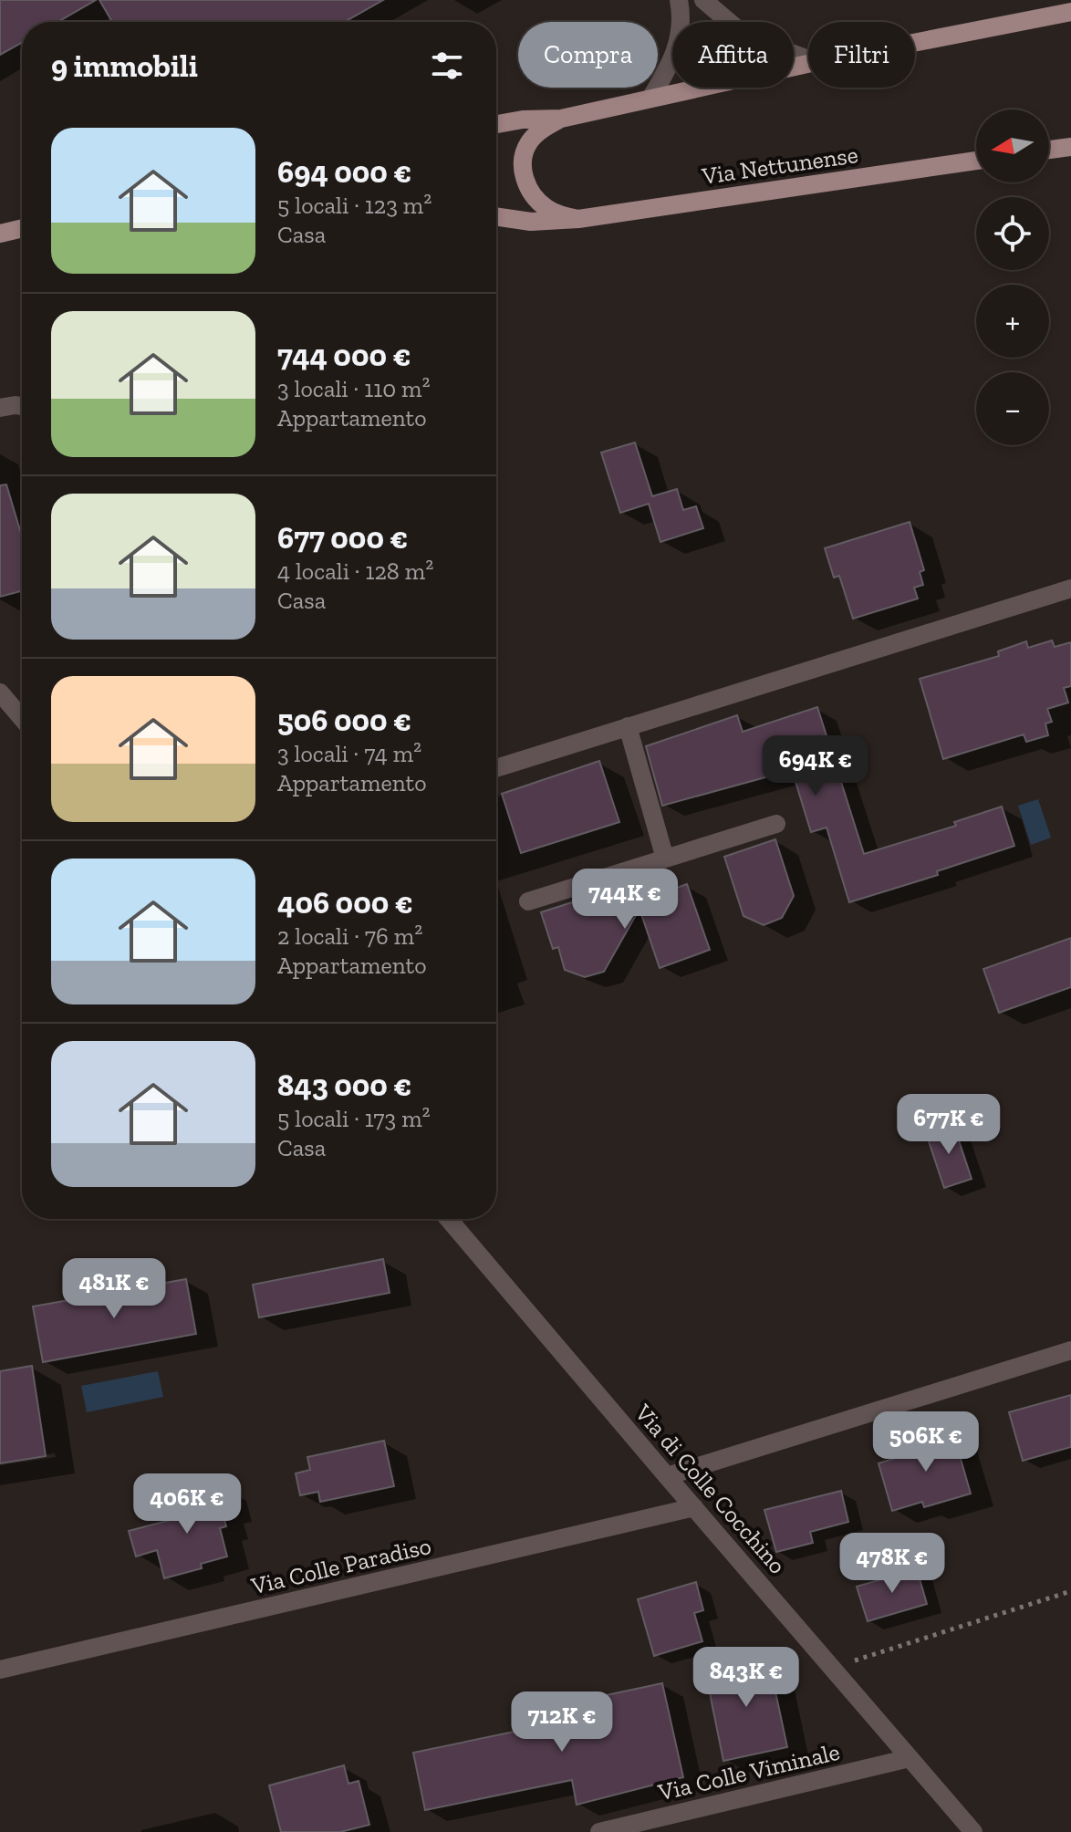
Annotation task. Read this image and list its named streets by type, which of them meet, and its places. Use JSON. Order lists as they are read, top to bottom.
{
  "streets": {
    "main road": ["Via Nettunense"],
    "street": ["Via di Colle Cocchino", "Via Colle Paradiso", "Via Colle Viminale"]
  },
  "crossings": [
    ["Via di Colle Cocchino", "Via Colle Paradiso"],
    ["Via di Colle Cocchino", "Via Colle Viminale"]
  ],
  "north": "left",
  "page": {
    "chip": ["Compra", "Affitta", "Filtri"],
    "heading": "9 immobili",
    "map_buttons": ["+", "−"],
    "list": [
      {
        "name": "694 000 €",
        "note": "5 locali · 123 m² · Casa"
      },
      {
        "name": "744 000 €",
        "note": "3 locali · 110 m² · Appartamento"
      },
      {
        "name": "677 000 €",
        "note": "4 locali · 128 m² · Casa"
      },
      {
        "name": "506 000 €",
        "note": "3 locali · 74 m² · Appartamento"
      },
      {
        "name": "406 000 €",
        "note": "2 locali · 76 m² · Appartamento"
      },
      {
        "name": "843 000 €",
        "note": "5 locali · 173 m² · Casa"
      }
    ],
    "price": [
      "694K €",
      "744K €",
      "677K €",
      "481K €",
      "506K €",
      "406K €",
      "478K €",
      "843K €",
      "712K €"
    ]
  }
}
